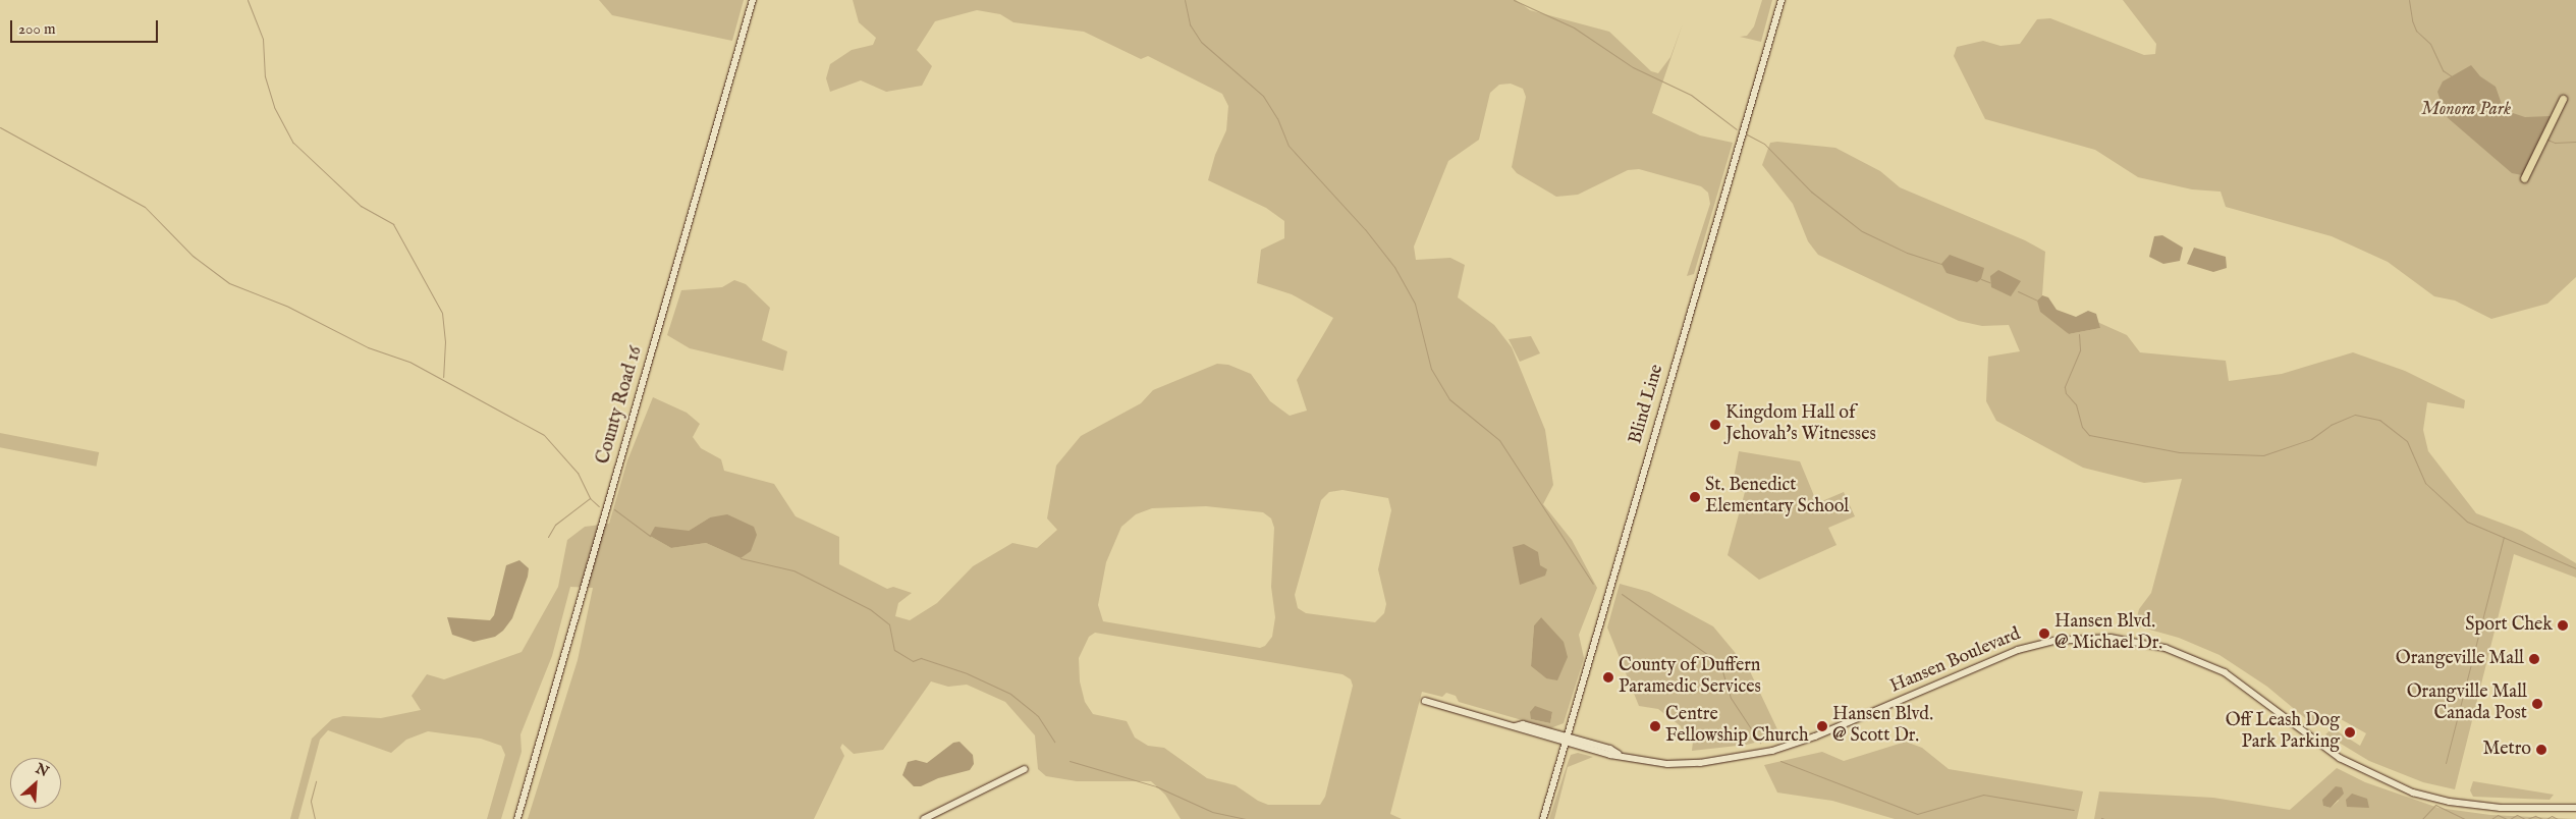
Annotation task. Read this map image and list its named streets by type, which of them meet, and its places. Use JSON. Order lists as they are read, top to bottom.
{
  "streets": {
    "street": ["Blind Line", "County Road 16", "Hansen Boulevard"]
  },
  "crossings": [
    ["Blind Line", "Hansen Boulevard"]
  ],
  "parks": ["Monora Park"],
  "places": [
    "Kingdom Hall of Jehovah's Witnesses",
    "St. Benedict Elementary School",
    "Sport Chek",
    "Hansen Blvd. @ Michael Dr.",
    "Orangeville Mall",
    "County of Duffern Paramedic Services",
    "Orangville Mall Canada Post",
    "Centre Fellowship Church",
    "Hansen Blvd. @ Scott Dr.",
    "Off Leash Dog Park Parking",
    "Metro"
  ],
  "scale_bar": "200 m",
  "north": "top right"
}
